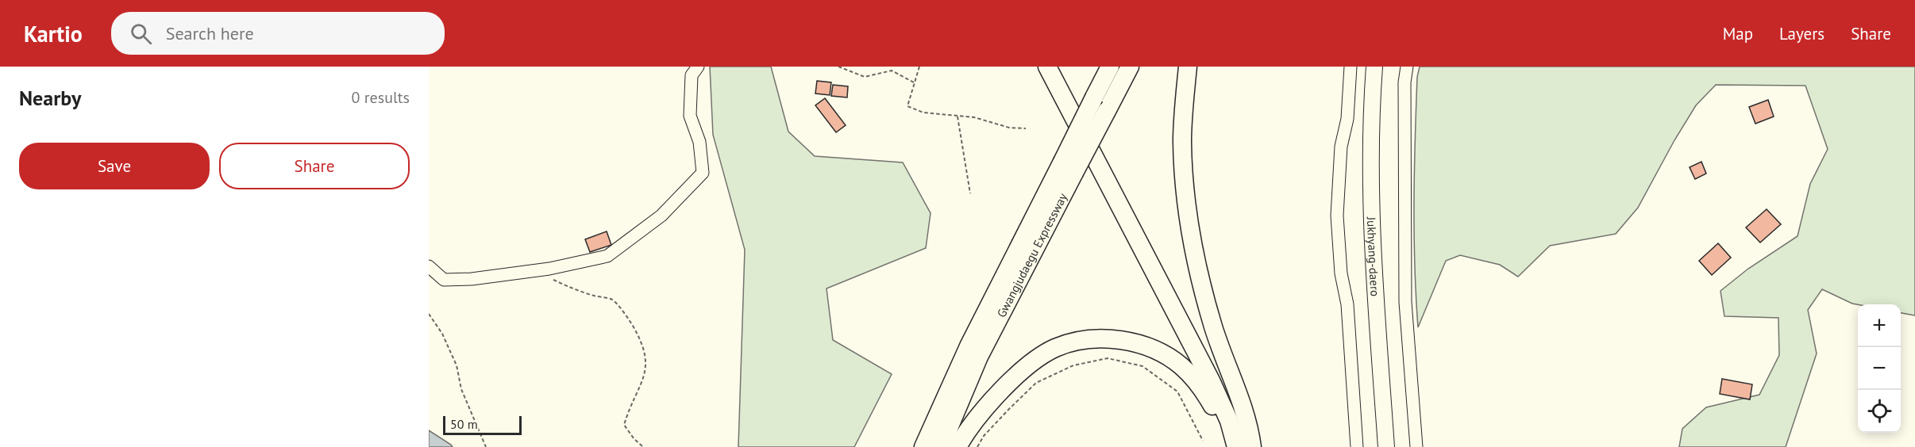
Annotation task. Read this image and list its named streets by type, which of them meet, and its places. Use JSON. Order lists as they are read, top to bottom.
{
  "streets": {
    "highway": ["Gwangjudaegu Expressway"],
    "main road": ["Jukhyang-daero"]
  },
  "scale_bar": "50 m",
  "page": {
    "header": "Kartio",
    "search": "Search here",
    "nav": ["Map", "Layers", "Share"],
    "heading": ["Nearby", "0 results"],
    "buttons": ["Save", "Share"],
    "map_buttons": ["+", "−"],
    "scale": "50 m"
  }
}
